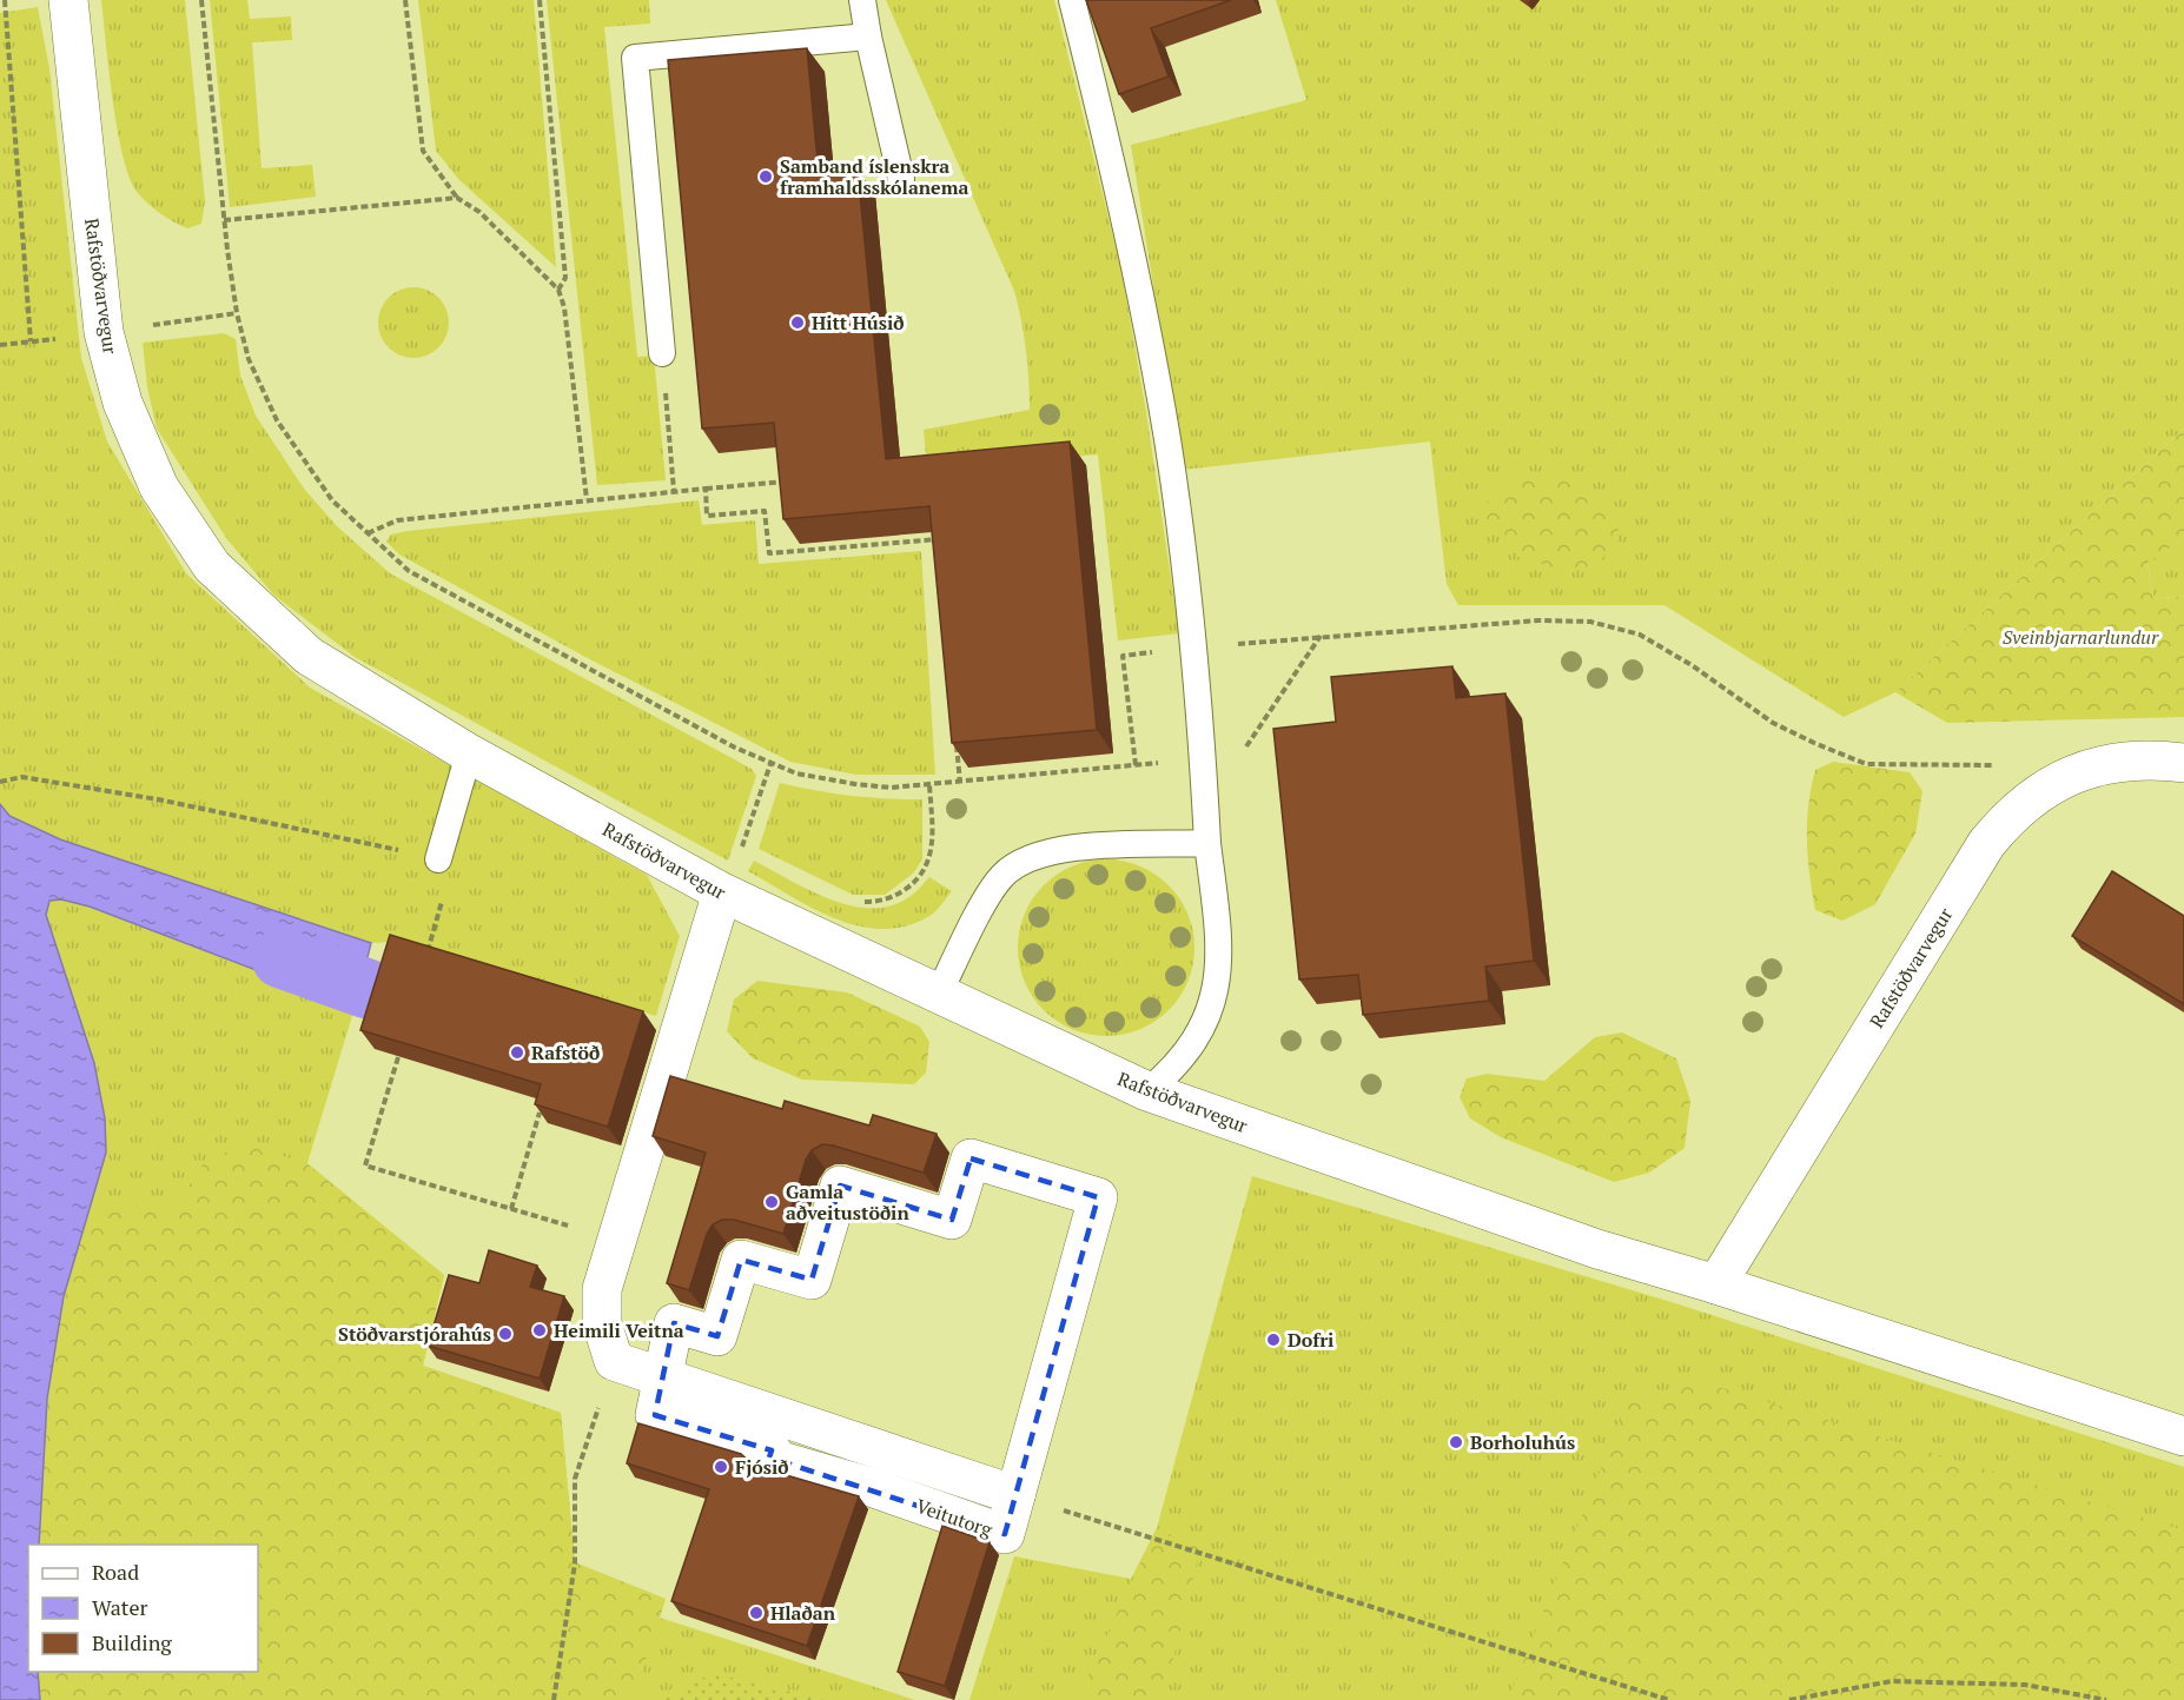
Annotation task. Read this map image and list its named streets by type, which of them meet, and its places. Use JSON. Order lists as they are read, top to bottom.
{
  "streets": {
    "street": ["Rafstöðvarvegur"]
  },
  "parks": ["Sveinbjarnarlundur"],
  "places": [
    "Samband íslenskra framhaldsskólanema",
    "Hitt Húsið",
    "Rafstöð",
    "Gamla aðveitustöðin",
    "Heimili Veitna",
    "Stöðvarstjórahús",
    "Dofri",
    "Borholuhús",
    "Fjósið",
    "Hlaðan"
  ],
  "legend": ["Road", "Water", "Building"]
}
